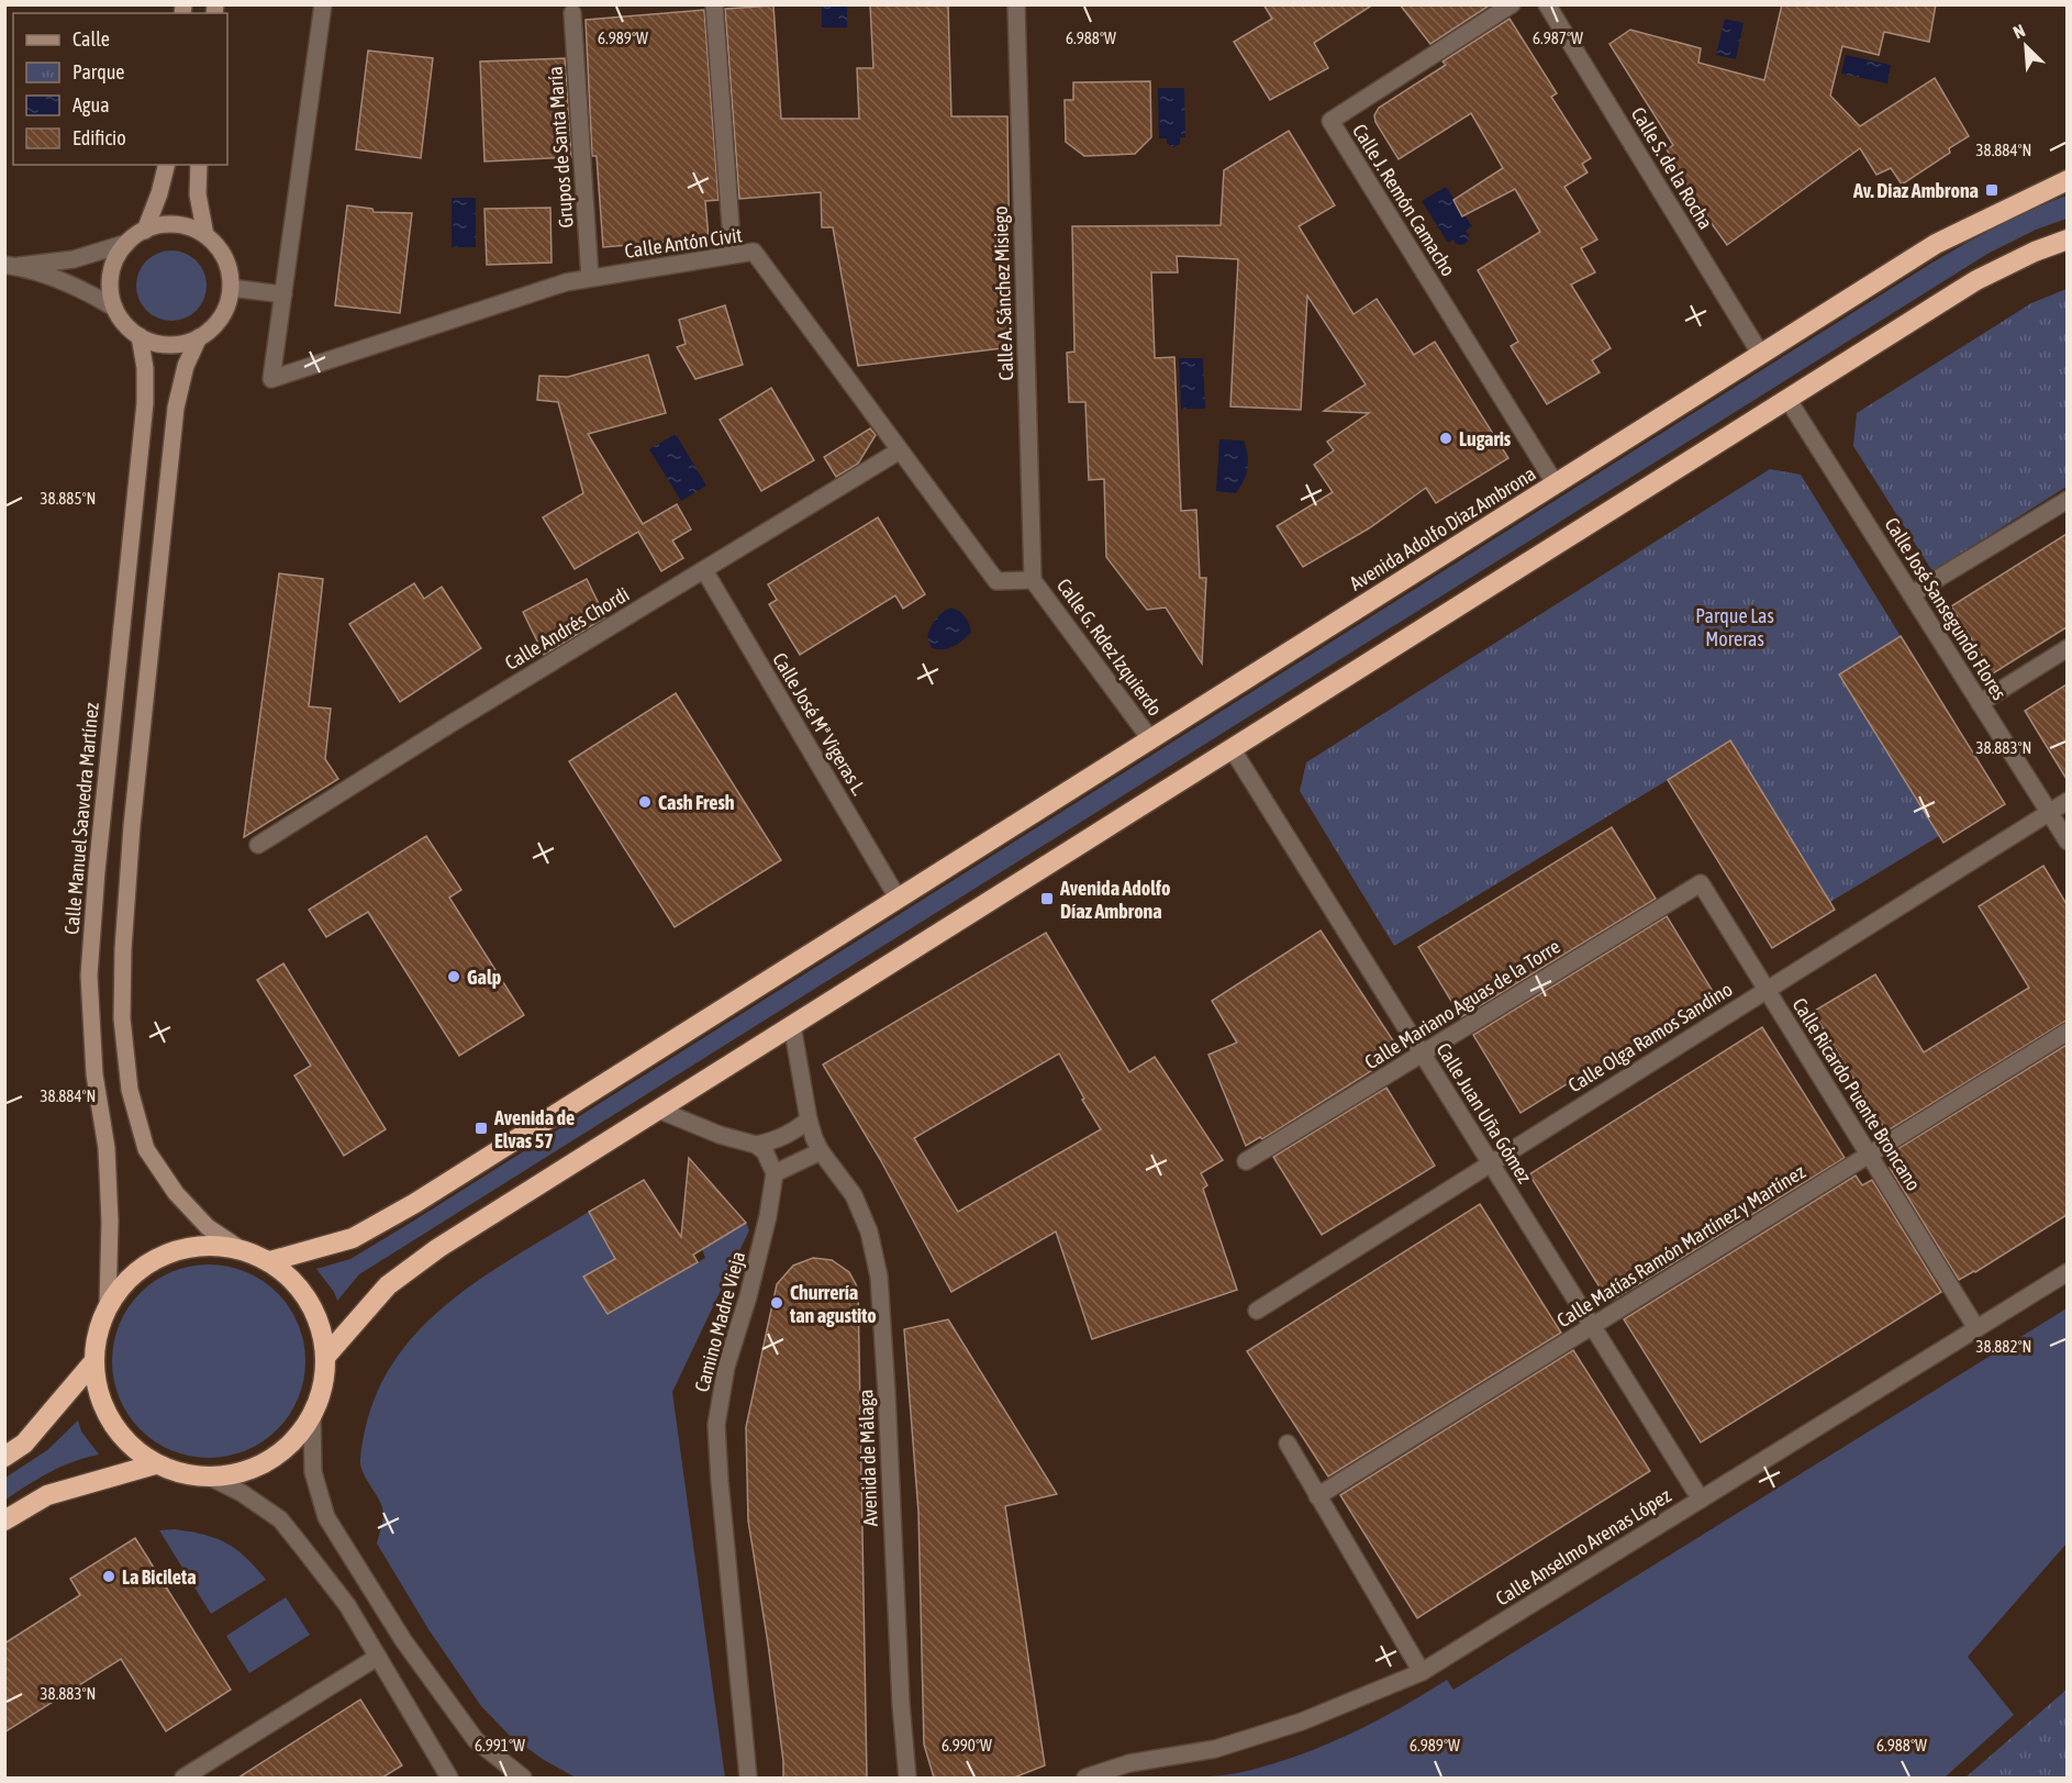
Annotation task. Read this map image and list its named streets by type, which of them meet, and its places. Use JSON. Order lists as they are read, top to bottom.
{
  "streets": {
    "highway": ["Avenida Adolfo Díaz Ambrona"],
    "main road": ["Calle Manuel Saavedra Martínez"],
    "street": [
      "Grupos de Santa María",
      "Calle S. de la Rocha",
      "Calle J. Remón Camacho",
      "Calle Antón Civit",
      "Calle A. Sánchez Misiego",
      "Calle José Sansegundo Flores",
      "Calle Andrés Chordi",
      "Calle G. Rdez Izquierdo",
      "Calle José Mª Vigeras L.",
      "Calle Mariano Aguas de la Torre",
      "Calle Olga Ramos Sandino",
      "Calle Ricardo Puente Broncano",
      "Calle Juan Uña Gómez",
      "Calle Matías Ramón Martínez y Martínez",
      "Camino Madre Vieja",
      "Avenida de Málaga",
      "Calle Anselmo Arenas López"
    ]
  },
  "crossings": [
    ["Grupos de Santa María", "Calle Antón Civit"],
    ["Calle S. de la Rocha", "Avenida Adolfo Díaz Ambrona"],
    ["Calle J. Remón Camacho", "Avenida Adolfo Díaz Ambrona"],
    ["Calle Antón Civit", "Calle A. Sánchez Misiego"],
    ["Calle Antón Civit", "Calle Andrés Chordi"],
    ["Calle Antón Civit", "Calle G. Rdez Izquierdo"],
    ["Calle A. Sánchez Misiego", "Calle G. Rdez Izquierdo"],
    ["Avenida Adolfo Díaz Ambrona", "Calle G. Rdez Izquierdo"],
    ["Avenida Adolfo Díaz Ambrona", "Calle José Mª Vigeras L."],
    ["Avenida Adolfo Díaz Ambrona", "Calle Manuel Saavedra Martínez"],
    ["Calle José Sansegundo Flores", "Calle Olga Ramos Sandino"],
    ["Calle Andrés Chordi", "Calle José Mª Vigeras L."],
    ["Calle Mariano Aguas de la Torre", "Calle Ricardo Puente Broncano"],
    ["Calle Mariano Aguas de la Torre", "Calle Juan Uña Gómez"],
    ["Calle Olga Ramos Sandino", "Calle Ricardo Puente Broncano"],
    ["Calle Olga Ramos Sandino", "Calle Juan Uña Gómez"],
    ["Calle Ricardo Puente Broncano", "Calle Matías Ramón Martínez y Martínez"],
    ["Calle Ricardo Puente Broncano", "Calle Anselmo Arenas López"],
    ["Calle Juan Uña Gómez", "Calle Matías Ramón Martínez y Martínez"],
    ["Calle Juan Uña Gómez", "Calle Anselmo Arenas López"]
  ],
  "parks": ["Parque Las Moreras"],
  "places": {
    "transit": ["Av. Diaz Ambrona", "Avenida Adolfo Díaz Ambrona", "Avenida de Elvas 57"],
    "other": [
      "Lugaris",
      "Cash Fresh",
      "Galp",
      "Churrería tan agustito",
      "La Bicileta"
    ]
  },
  "legend": [
    "Calle",
    "Parque",
    "Agua",
    "Edificio"
  ],
  "north": "top left",
  "coordinates": [
    "6.987°W",
    "6.989°W",
    "6.988°W",
    "38.884°N",
    "38.885°N",
    "38.883°N",
    "38.882°N",
    "6.991°W",
    "6.990°W"
  ]
}
